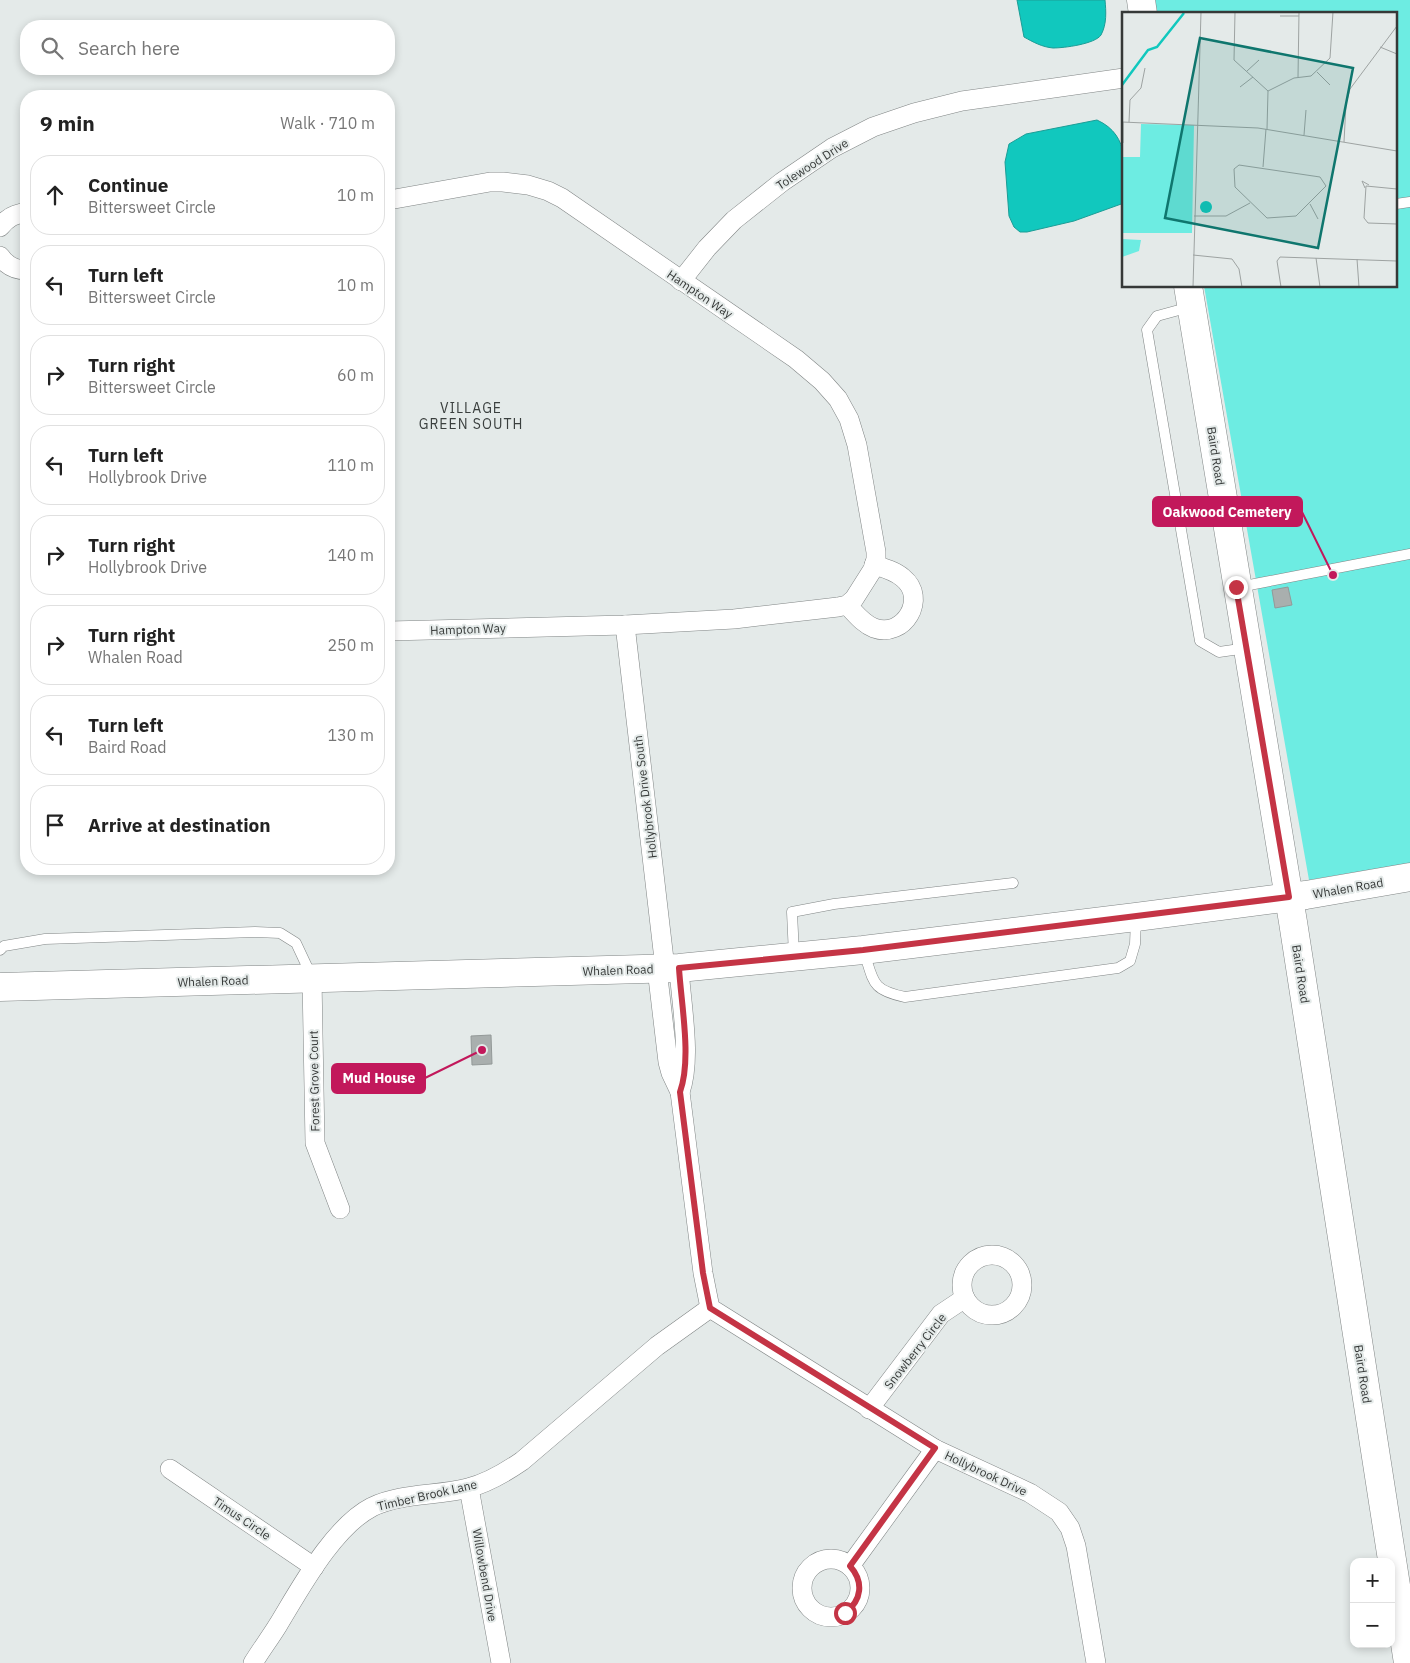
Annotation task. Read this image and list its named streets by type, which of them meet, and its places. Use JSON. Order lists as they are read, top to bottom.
{
  "streets": {
    "street": [
      "Tolewood Drive",
      "Hampton Way",
      "Baird Road",
      "Hollybrook Drive South",
      "Whalen Road",
      "Forest Grove Court",
      "Snowberry Circle",
      "Hollybrook Drive",
      "Timber Brook Lane",
      "Timus Circle",
      "Willowbend Drive"
    ]
  },
  "crossings": [
    ["Tolewood Drive", "Hampton Way"],
    ["Hampton Way", "Hollybrook Drive South"],
    ["Baird Road", "Whalen Road"],
    ["Hollybrook Drive South", "Whalen Road"],
    ["Whalen Road", "Forest Grove Court"],
    ["Snowberry Circle", "Hollybrook Drive"],
    ["Hollybrook Drive", "Timber Brook Lane"],
    ["Timber Brook Lane", "Timus Circle"],
    ["Timber Brook Lane", "Willowbend Drive"]
  ],
  "districts": ["VILLAGE GREEN SOUTH"],
  "places": ["Oakwood Cemetery", "Mud House"],
  "page": {
    "search": "Search here",
    "heading": ["9 min", "Walk · 710 m"],
    "list": [
      ["Continue", "Bittersweet Circle", "10 m"],
      ["Turn left", "Bittersweet Circle", "10 m"],
      ["Turn right", "Bittersweet Circle", "60 m"],
      ["Turn left", "Hollybrook Drive", "110 m"],
      ["Turn right", "Hollybrook Drive", "140 m"],
      ["Turn right", "Whalen Road", "250 m"],
      ["Turn left", "Baird Road", "130 m"],
      "Arrive at destination"
    ],
    "map_buttons": ["+", "−"]
  }
}
